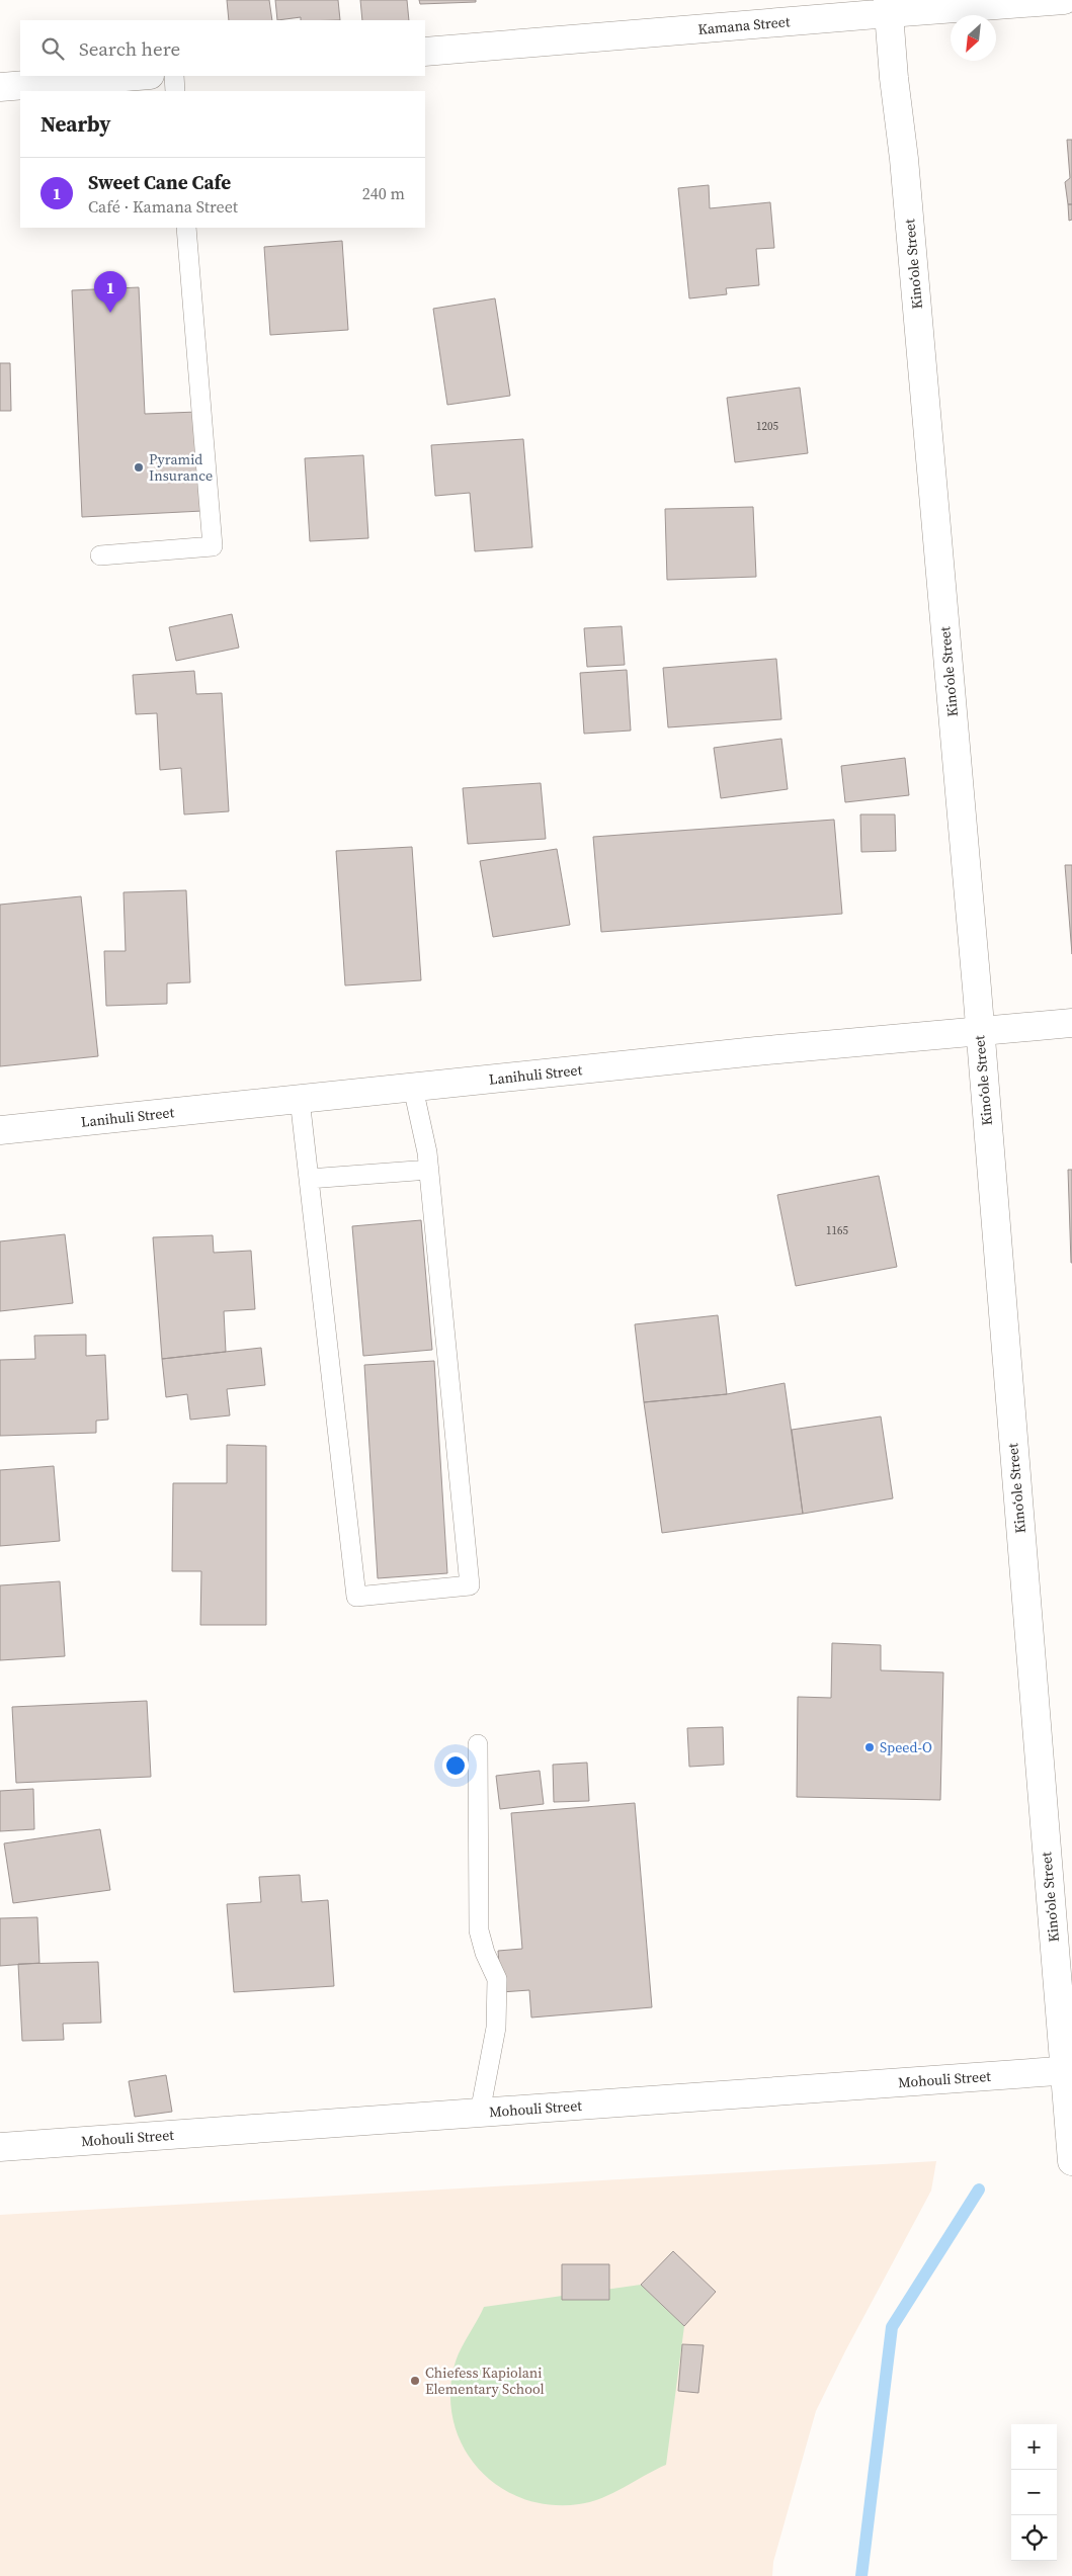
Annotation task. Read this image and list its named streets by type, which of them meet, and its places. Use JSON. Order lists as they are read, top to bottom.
{
  "streets": {
    "street": [
      "Kamana Street",
      "Kinoʻole Street",
      "Lanihuli Street",
      "Mohouli Street"
    ]
  },
  "crossings": [
    ["Kamana Street", "Kinoʻole Street"],
    ["Kinoʻole Street", "Lanihuli Street"],
    ["Kinoʻole Street", "Mohouli Street"]
  ],
  "places": ["Pyramid Insurance", "Speed-O", "Chiefess Kapiolani Elementary School"],
  "house_numbers": ["1205", "1165"],
  "north": "bottom left",
  "page": {
    "search": "Search here",
    "heading": "Nearby",
    "list": [
      {
        "mark": "1",
        "name": "Sweet Cane Cafe",
        "note": "Café · Kamana Street",
        "value": "240 m"
      }
    ],
    "pins": "1",
    "map_buttons": ["+", "−"]
  }
}
